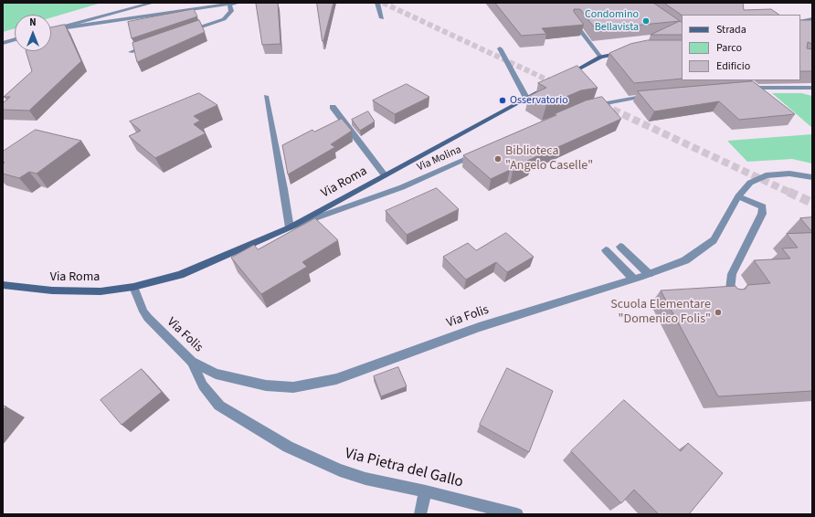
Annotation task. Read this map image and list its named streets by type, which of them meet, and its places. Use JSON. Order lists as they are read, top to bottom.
{
  "streets": {
    "main road": ["Via Roma"],
    "street": ["Via Molina", "Via Folis", "Via Pietra del Gallo"]
  },
  "crossings": [
    ["Via Molina", "Via Roma"],
    ["Via Roma", "Via Folis"],
    ["Via Folis", "Via Pietra del Gallo"]
  ],
  "places": [
    "Condomino Bellavista",
    "Osservatorio",
    "Biblioteca \"Angelo Caselle\"",
    "Scuola Elementare \"Domenico Folis\""
  ],
  "legend": ["Strada", "Parco", "Edificio"],
  "north": "top"
}
